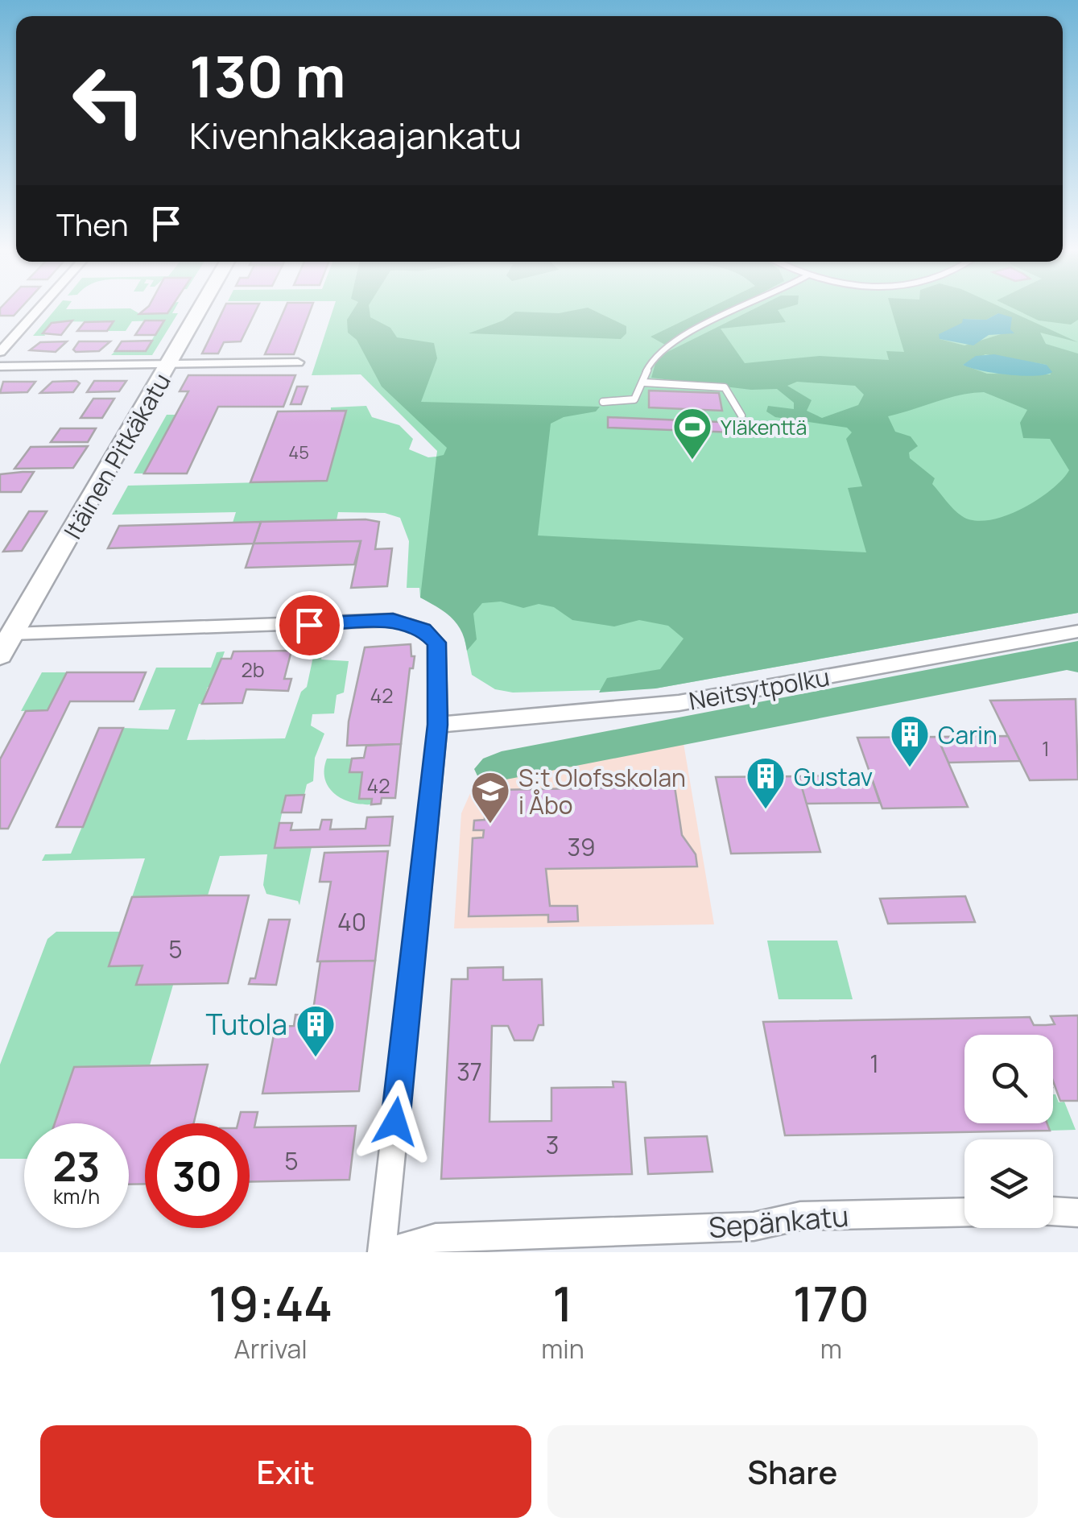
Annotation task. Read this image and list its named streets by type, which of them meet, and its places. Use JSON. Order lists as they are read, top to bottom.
{
  "streets": {
    "main road": ["Itäinen Pitkäkatu"],
    "street": ["Neitsytpolku", "Sepänkatu"]
  },
  "places": {
    "sports": ["Yläkenttä"],
    "building": ["Carin", "Gustav", "Tutola"],
    "school or university": ["S:t Olofsskolan i Åbo"]
  },
  "house_numbers": [
    "45",
    "2b",
    "42",
    "1",
    "42",
    "39",
    "40",
    "5",
    "1",
    "37",
    "3",
    "5"
  ],
  "page": {
    "turn": ["130 m", "Kivenhakkaajankatu"],
    "then": "Then",
    "speed": "23 km/h",
    "limit": "30",
    "eta": [
      "19:44",
      "Arrival",
      "1",
      "min",
      "170",
      "m"
    ],
    "buttons": ["Exit", "Share"]
  }
}
